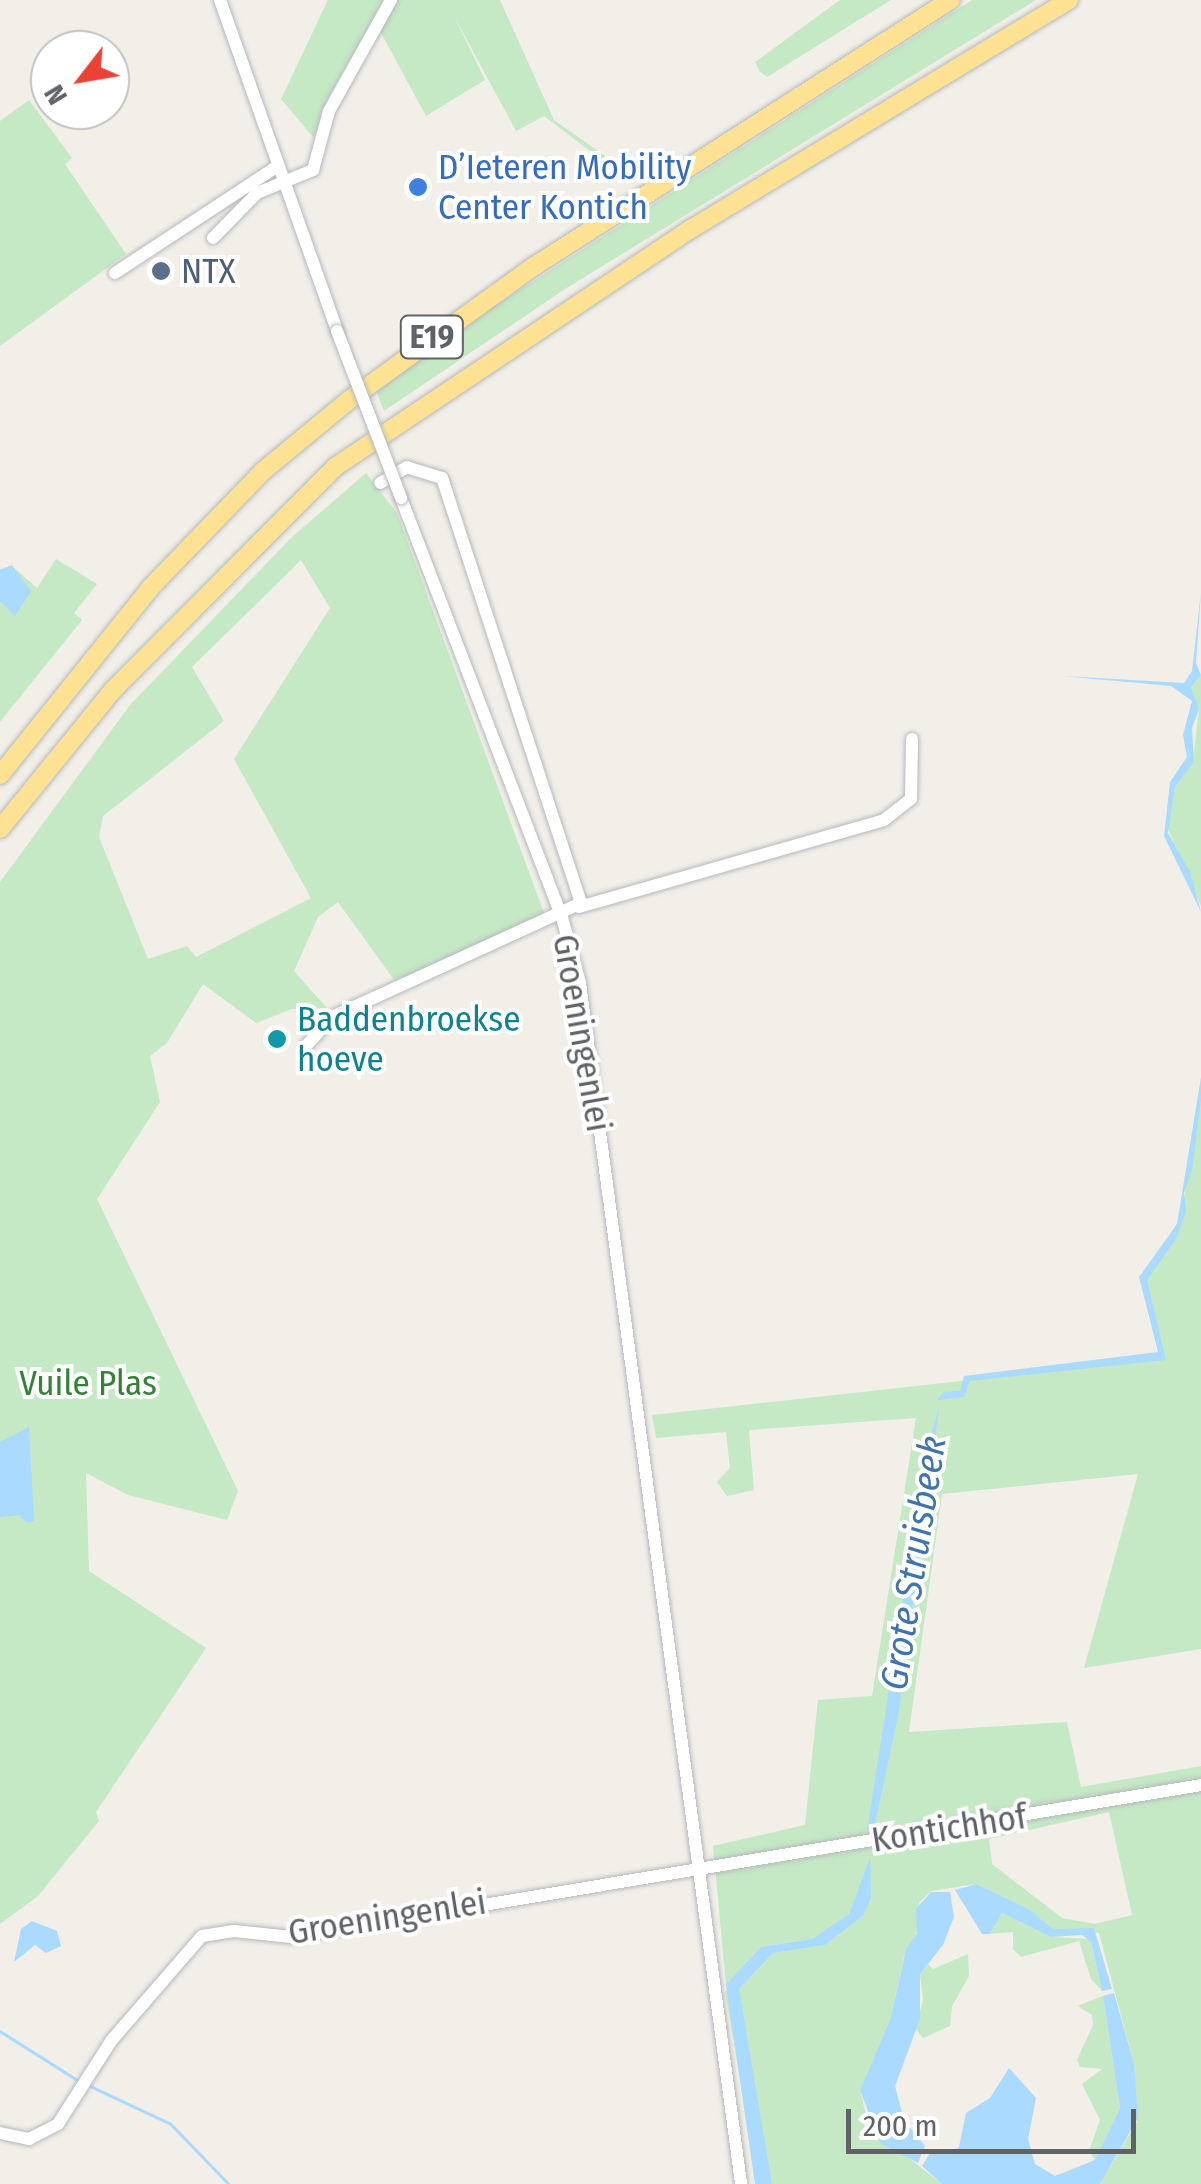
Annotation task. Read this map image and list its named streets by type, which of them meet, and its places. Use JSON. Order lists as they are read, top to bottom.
{
  "streets": {
    "highway": ["E19"],
    "street": ["Groeningenlei", "Kontichhof"]
  },
  "crossings": [
    ["Groeningenlei", "Kontichhof"]
  ],
  "water": ["Grote Struisbeek"],
  "parks": ["Vuile Plas"],
  "places": ["D’Ieteren Mobility Center Kontich", "NTX", "Baddenbroekse hoeve"],
  "scale_bar": "200 m",
  "north": "bottom left"
}
